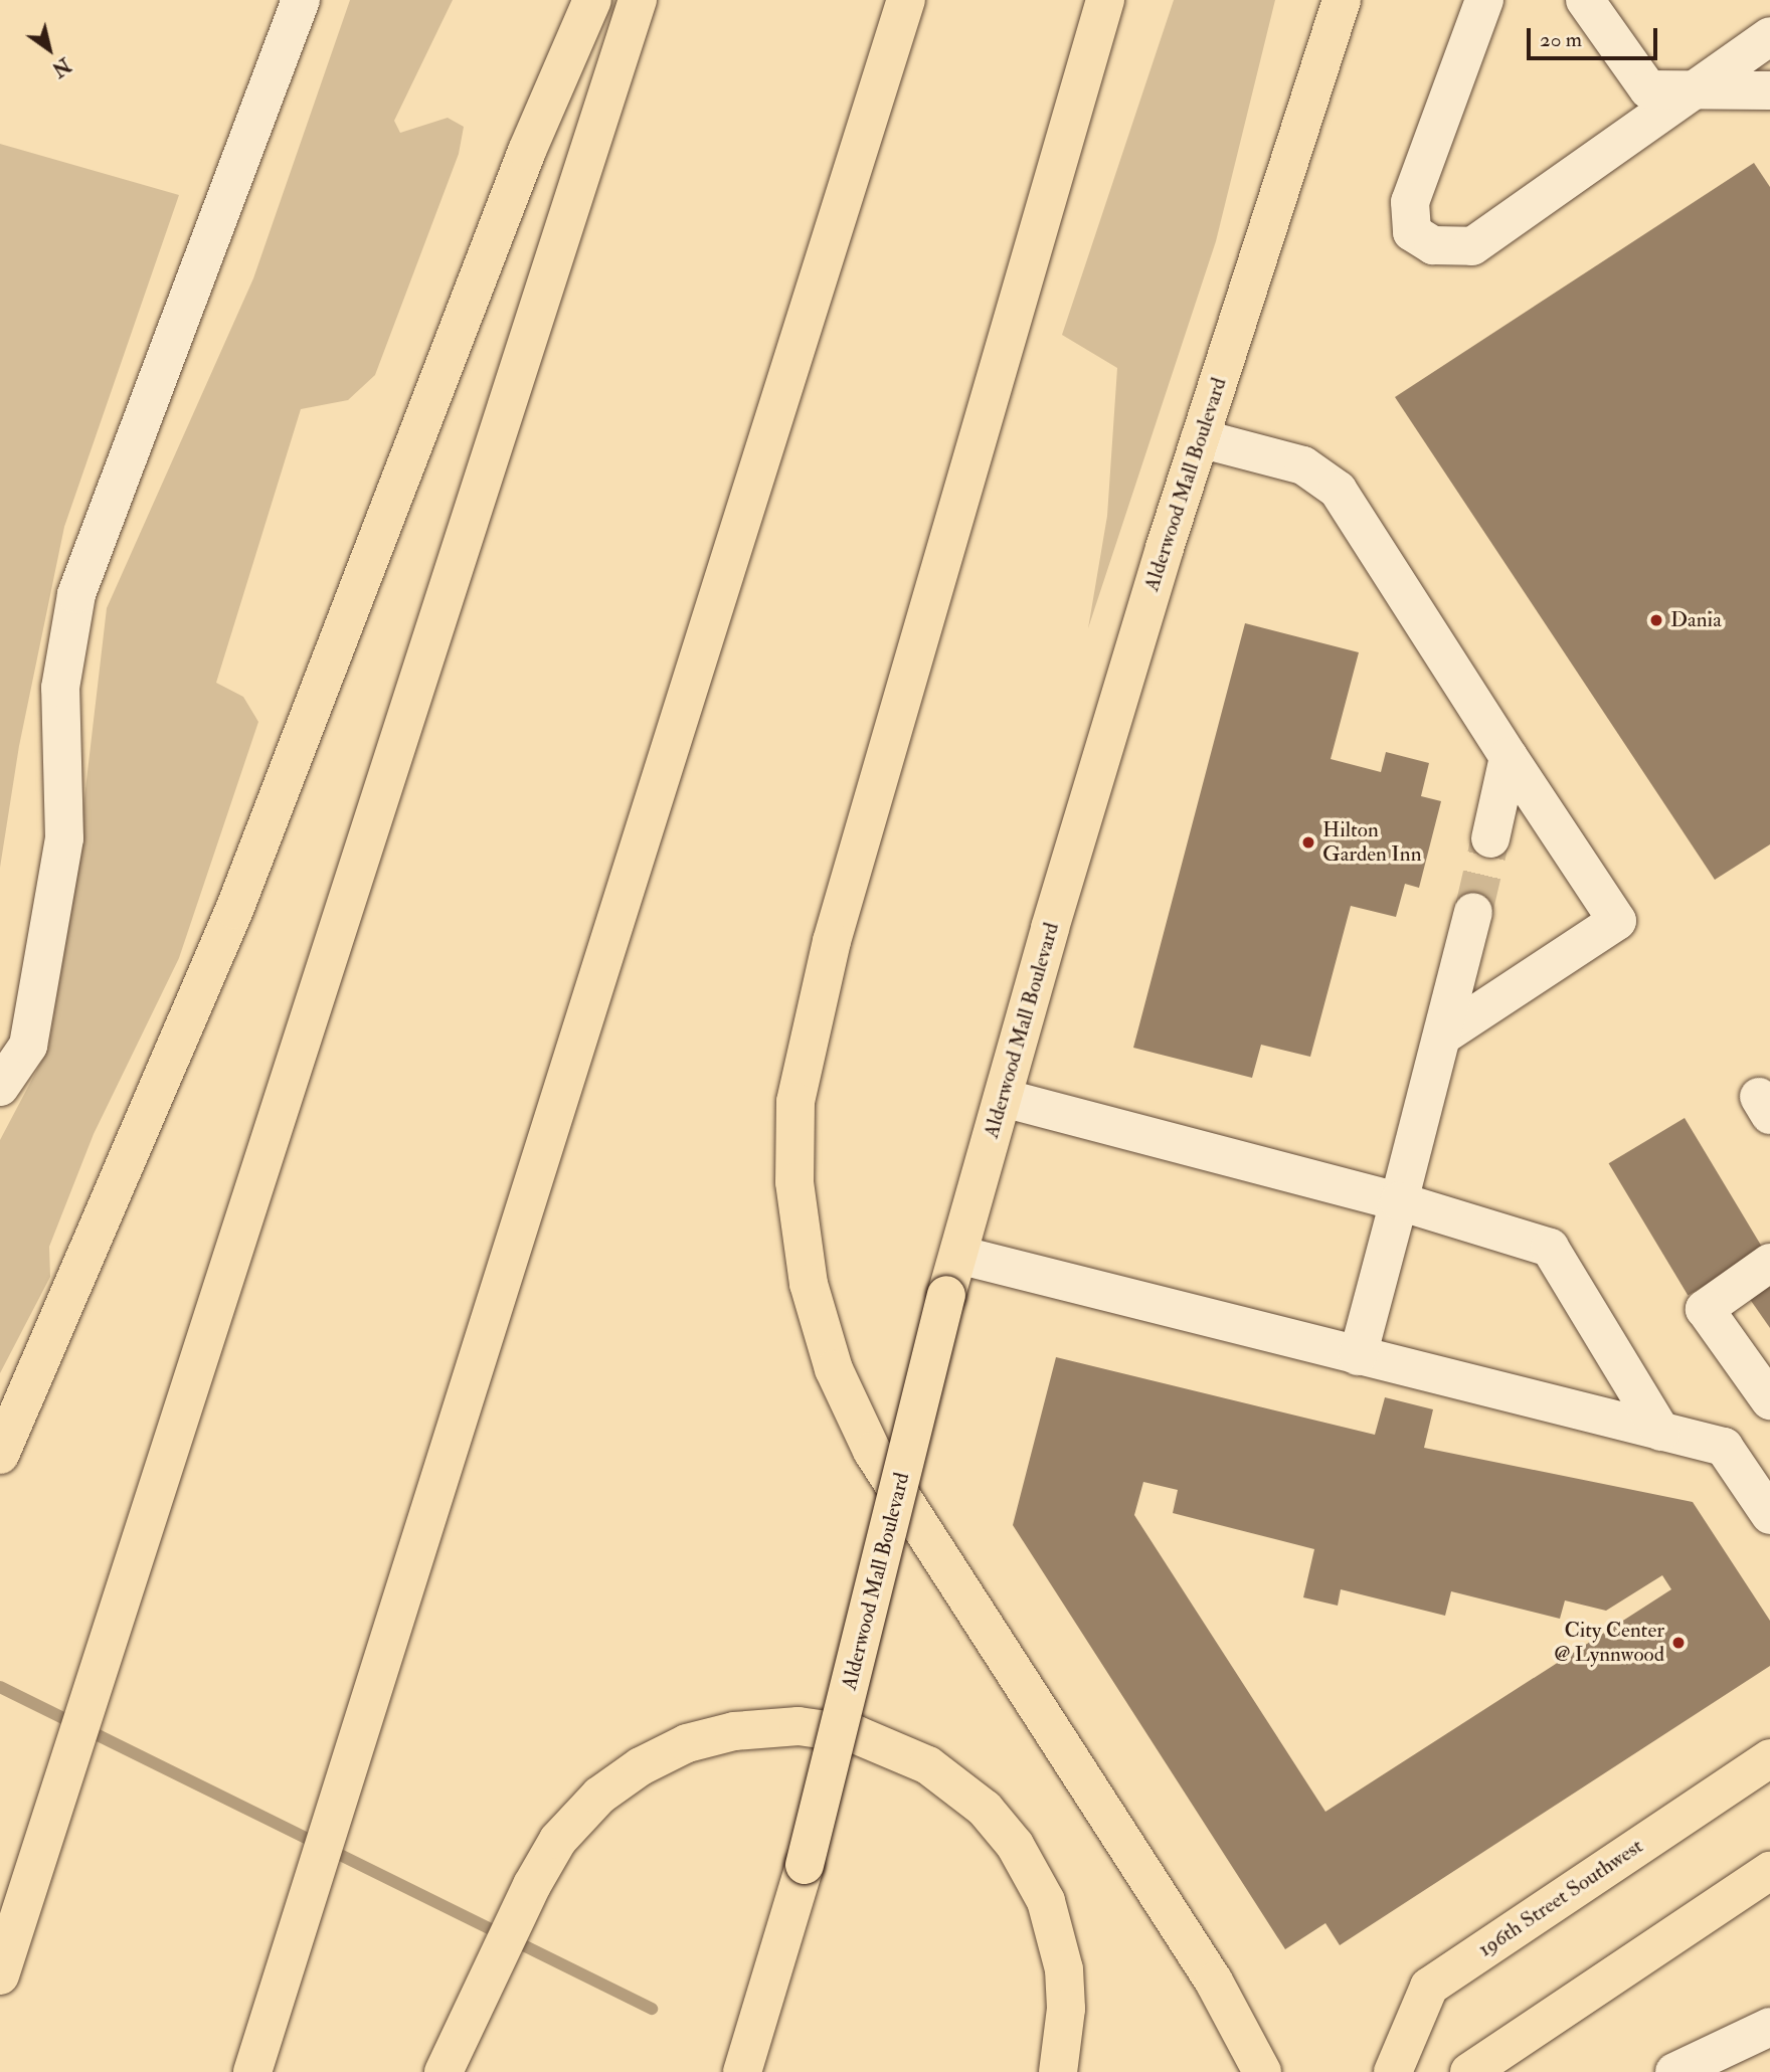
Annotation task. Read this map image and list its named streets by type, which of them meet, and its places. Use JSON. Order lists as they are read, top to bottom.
{
  "streets": {
    "main road": ["Alderwood Mall Boulevard", "196th Street Southwest"]
  },
  "places": ["Dania", "Hilton Garden Inn", "City Center @ Lynnwood"],
  "scale_bar": "20 m",
  "north": "bottom right"
}
